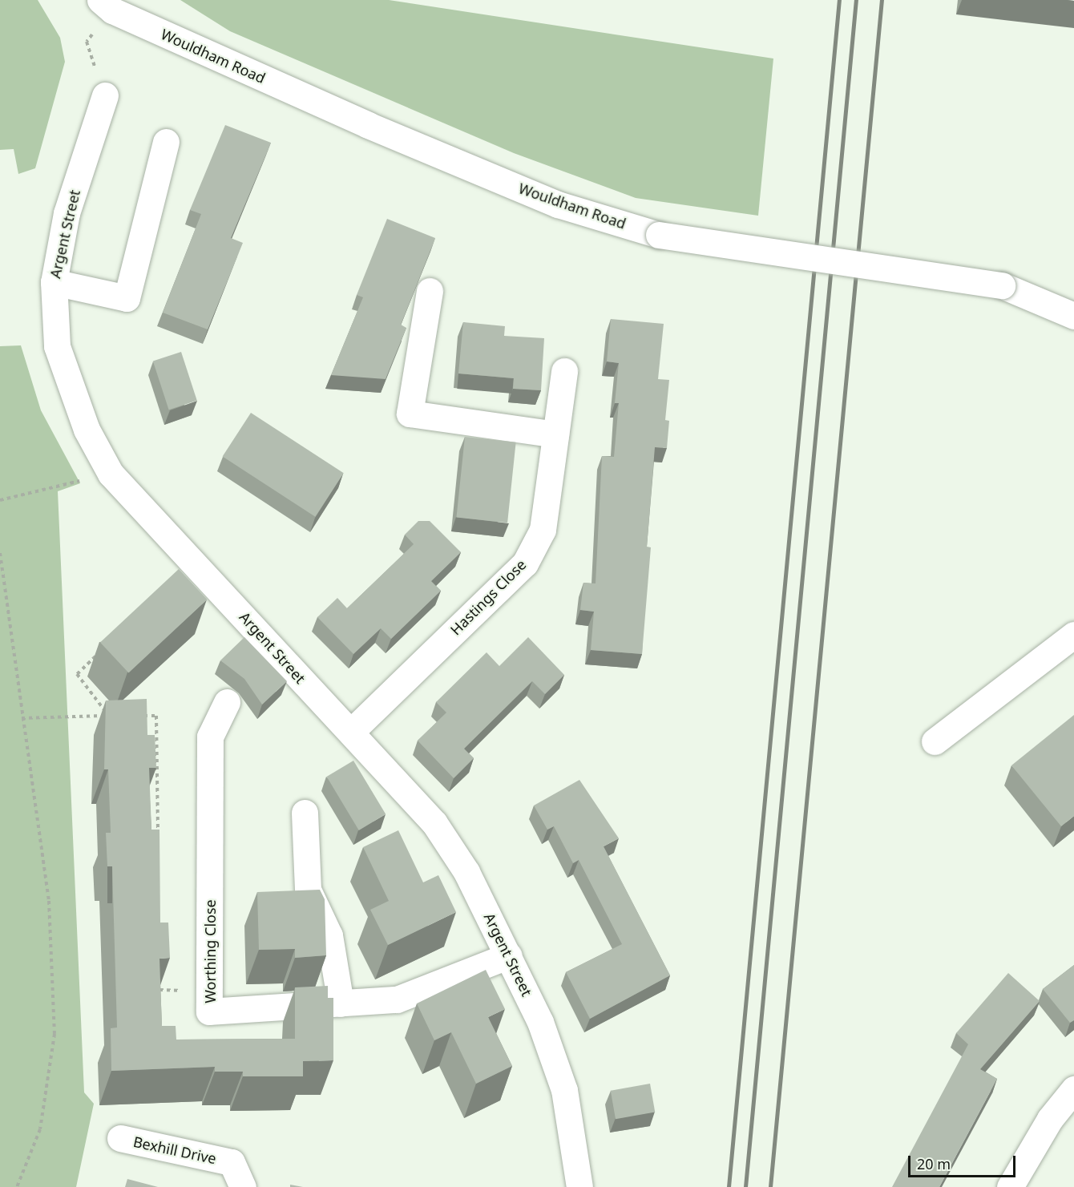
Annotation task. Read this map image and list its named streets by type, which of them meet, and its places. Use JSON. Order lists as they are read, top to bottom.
{
  "streets": {
    "street": [
      "Wouldham Road",
      "Argent Street",
      "Hastings Close",
      "Worthing Close",
      "Bexhill Drive"
    ]
  },
  "crossings": [
    ["Argent Street", "Hastings Close"],
    ["Argent Street", "Worthing Close"]
  ],
  "scale_bar": "20 m"
}
